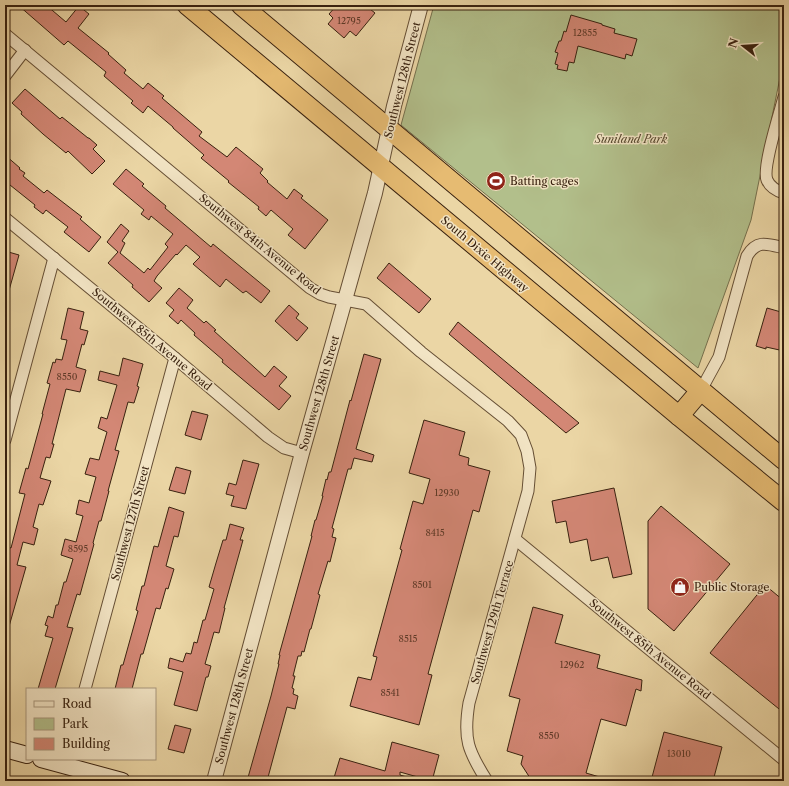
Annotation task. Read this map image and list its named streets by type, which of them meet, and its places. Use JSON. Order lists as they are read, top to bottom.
{
  "streets": {
    "highway": ["South Dixie Highway"],
    "street": [
      "Southwest 128th Street",
      "Southwest 84th Avenue Road",
      "Southwest 85th Avenue Road",
      "Southwest 127th Street",
      "Southwest 129th Terrace"
    ]
  },
  "crossings": [
    ["Southwest 128th Street", "Southwest 84th Avenue Road"],
    ["Southwest 128th Street", "South Dixie Highway"],
    ["Southwest 128th Street", "Southwest 85th Avenue Road"],
    ["Southwest 84th Avenue Road", "Southwest 129th Terrace"],
    ["Southwest 85th Avenue Road", "Southwest 127th Street"],
    ["Southwest 85th Avenue Road", "Southwest 129th Terrace"]
  ],
  "parks": ["Suniland Park"],
  "places": {
    "sports": ["Batting cages"],
    "shop": ["Public Storage"]
  },
  "house_numbers": [
    "12795",
    "12855",
    "8550",
    "12930",
    "8415",
    "8595",
    "8501",
    "8515",
    "12962",
    "8541",
    "8550",
    "13010"
  ],
  "legend": ["Road", "Park", "Building"],
  "north": "left"
}
